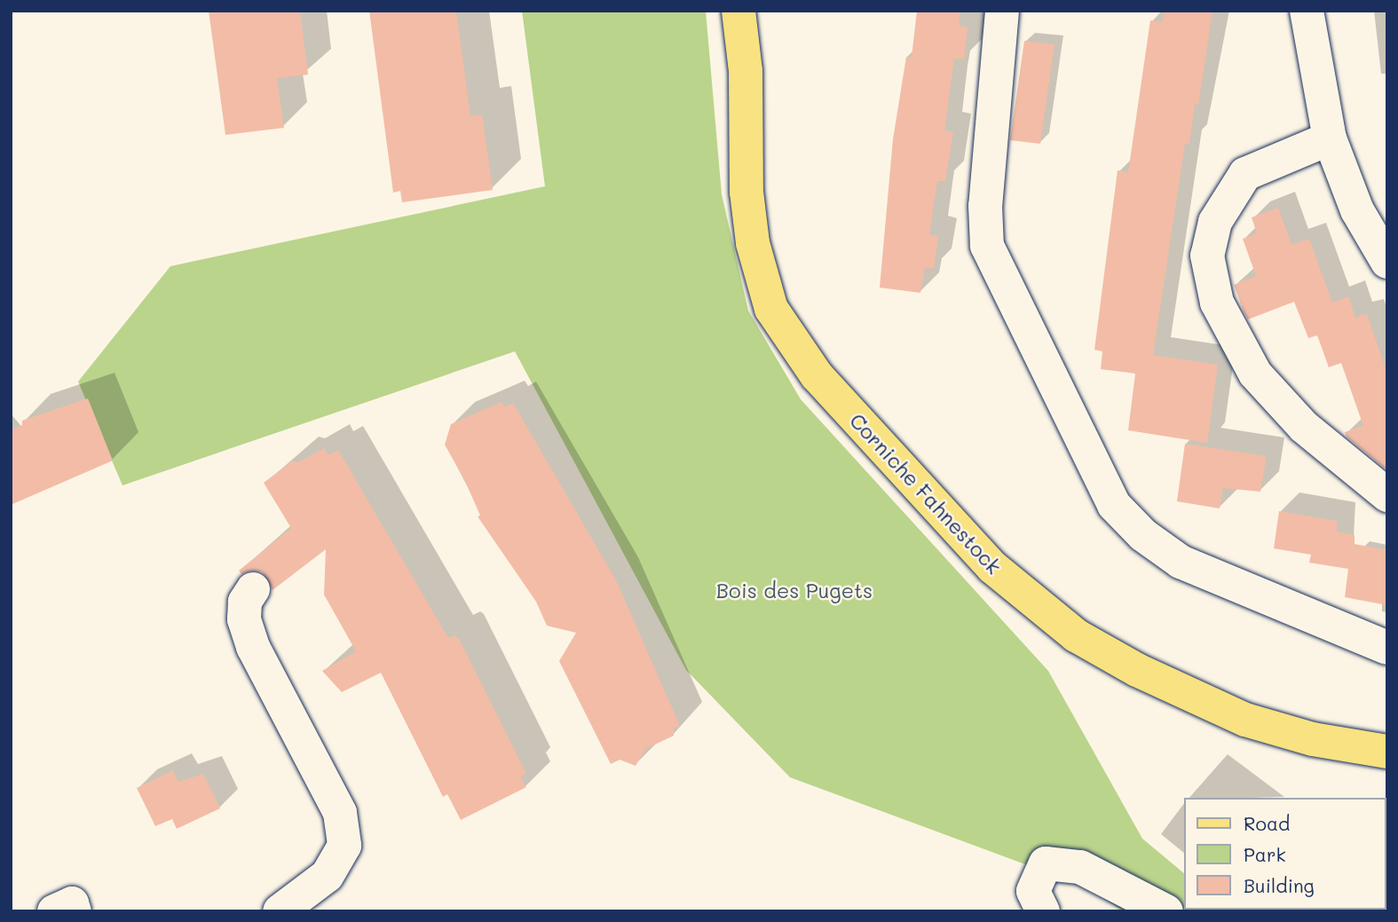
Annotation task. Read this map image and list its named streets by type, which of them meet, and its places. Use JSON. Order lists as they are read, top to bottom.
{
  "streets": {
    "main road": ["Corniche Fahnestock"]
  },
  "parks": ["Bois des Pugets"],
  "legend": ["Road", "Park", "Building"]
}
